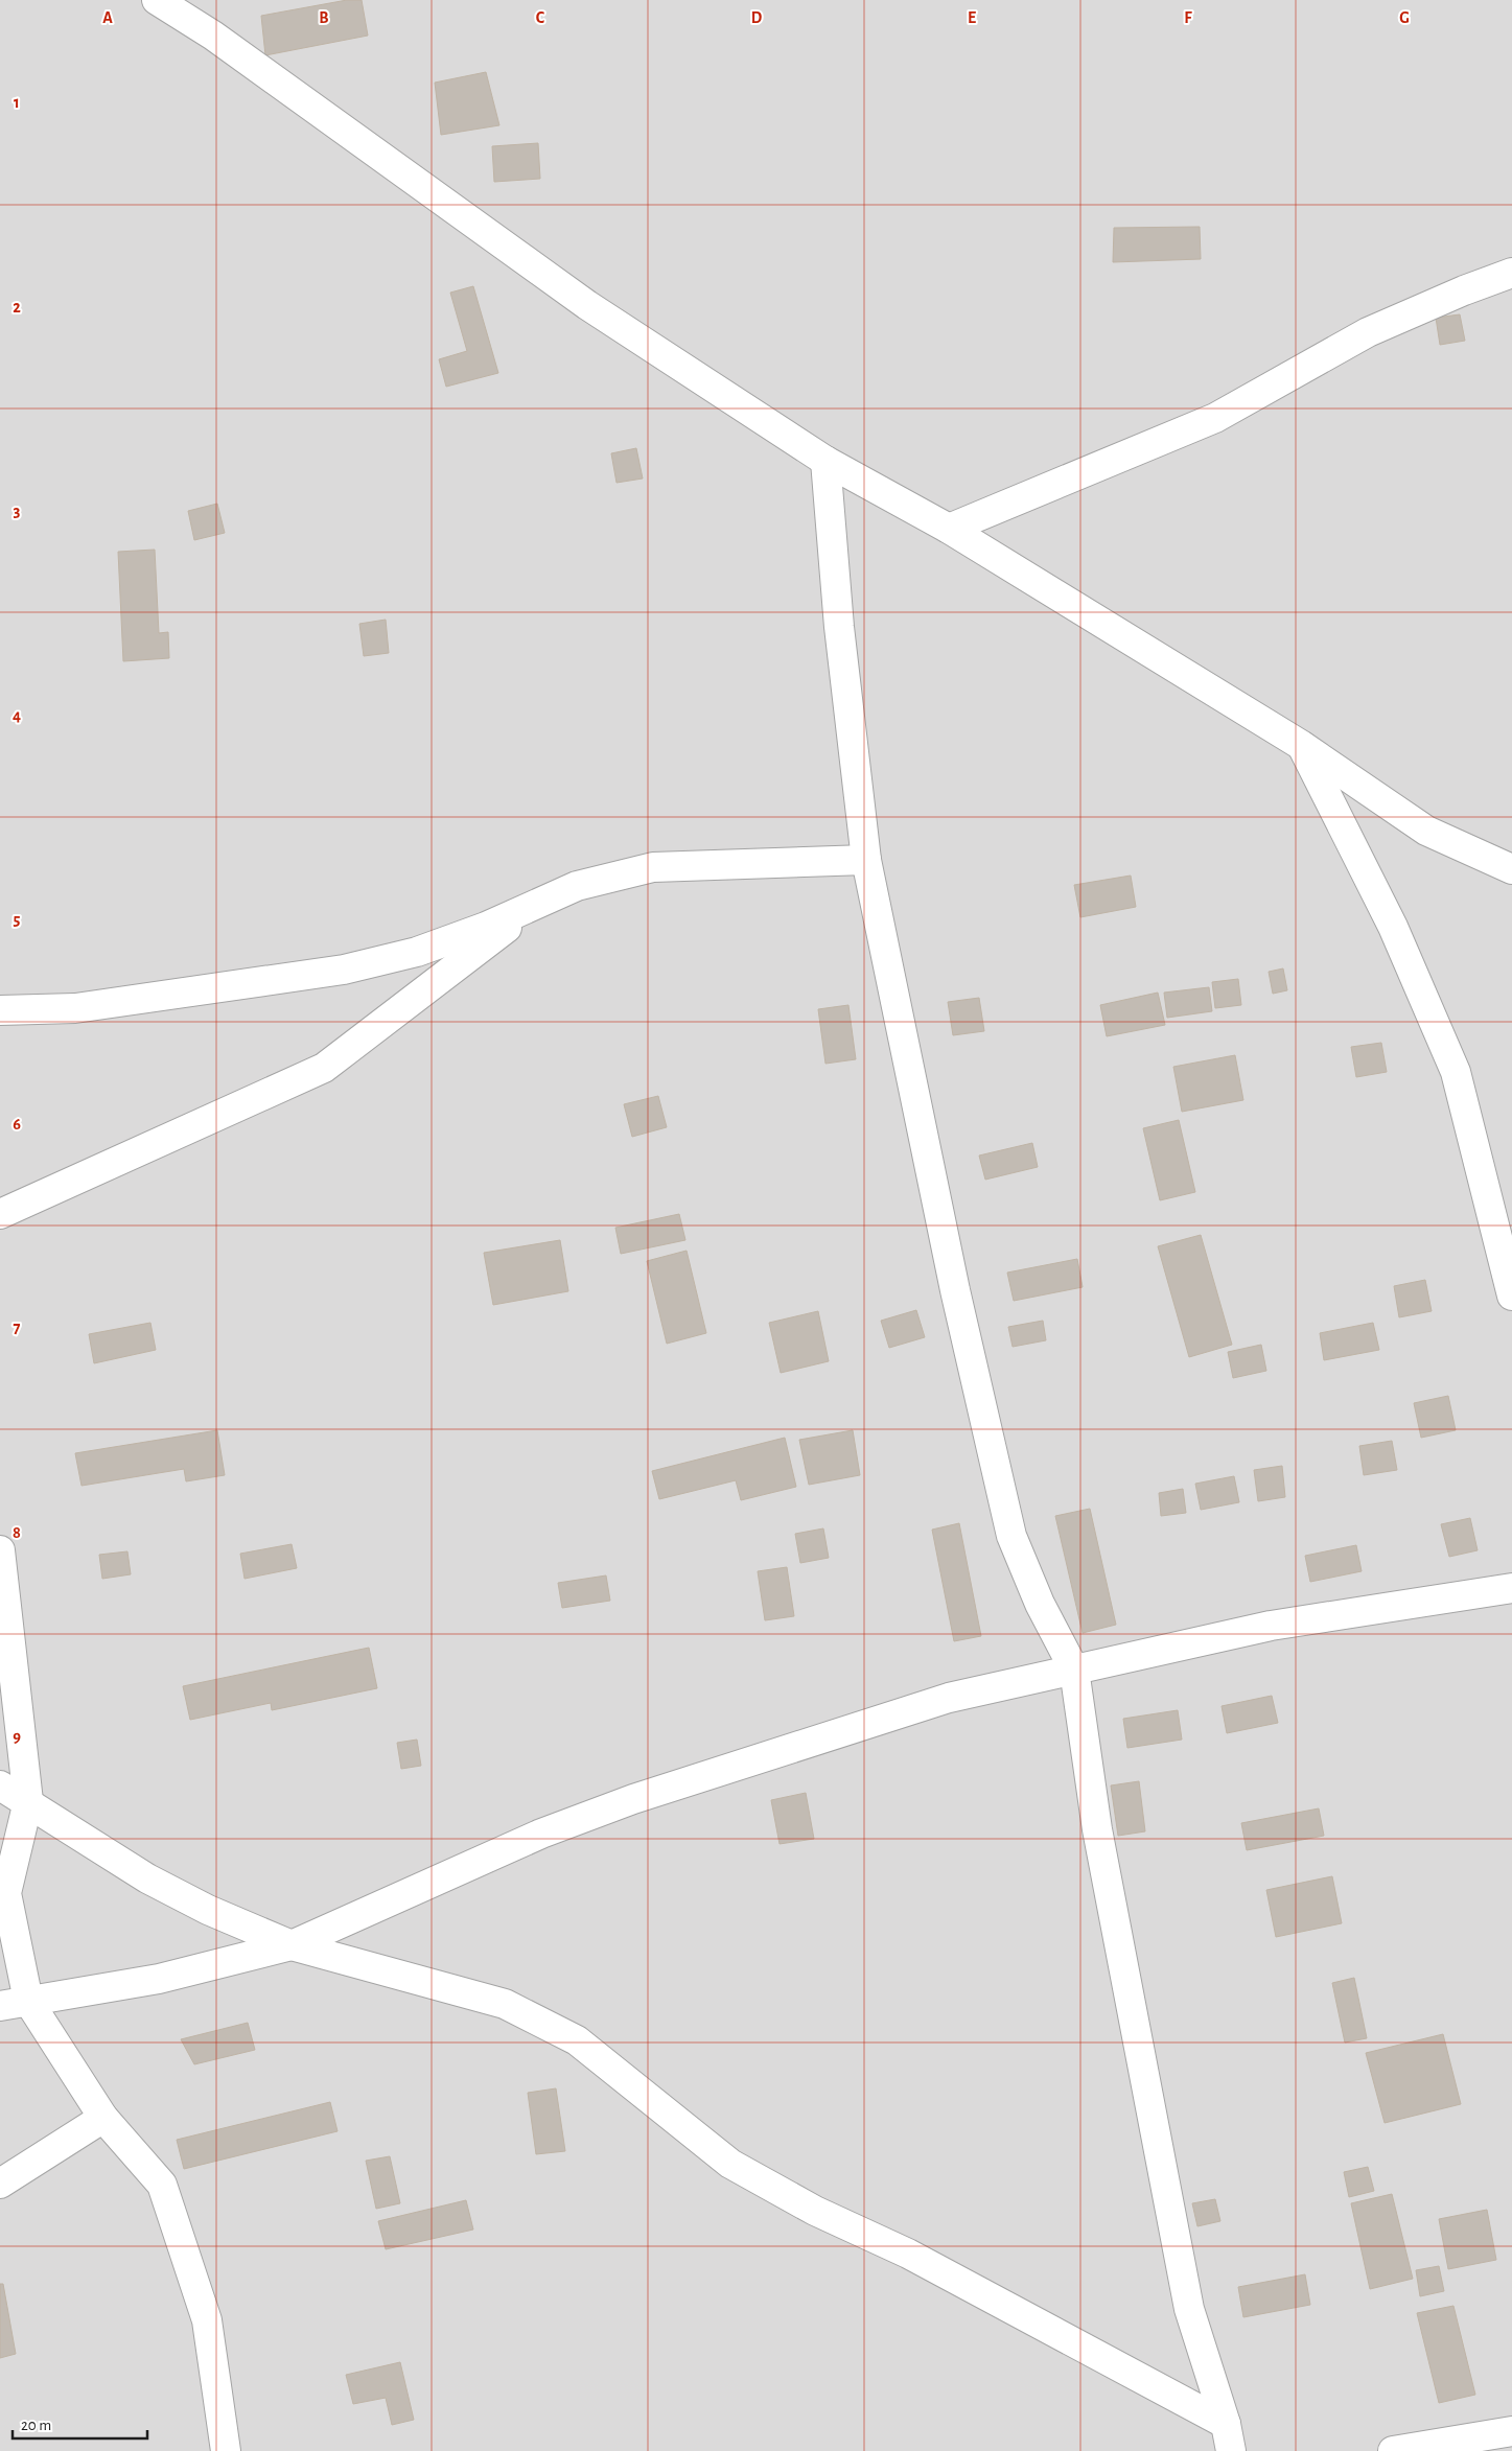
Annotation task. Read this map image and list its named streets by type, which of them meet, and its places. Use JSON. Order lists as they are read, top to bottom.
{
  "scale_bar": "20 m",
  "grid": {
    "columns": [
      "A",
      "B",
      "C",
      "D",
      "E",
      "F",
      "G"
    ],
    "rows": [
      "1",
      "2",
      "3",
      "4",
      "5",
      "6",
      "7",
      "8",
      "9"
    ]
  }
}
